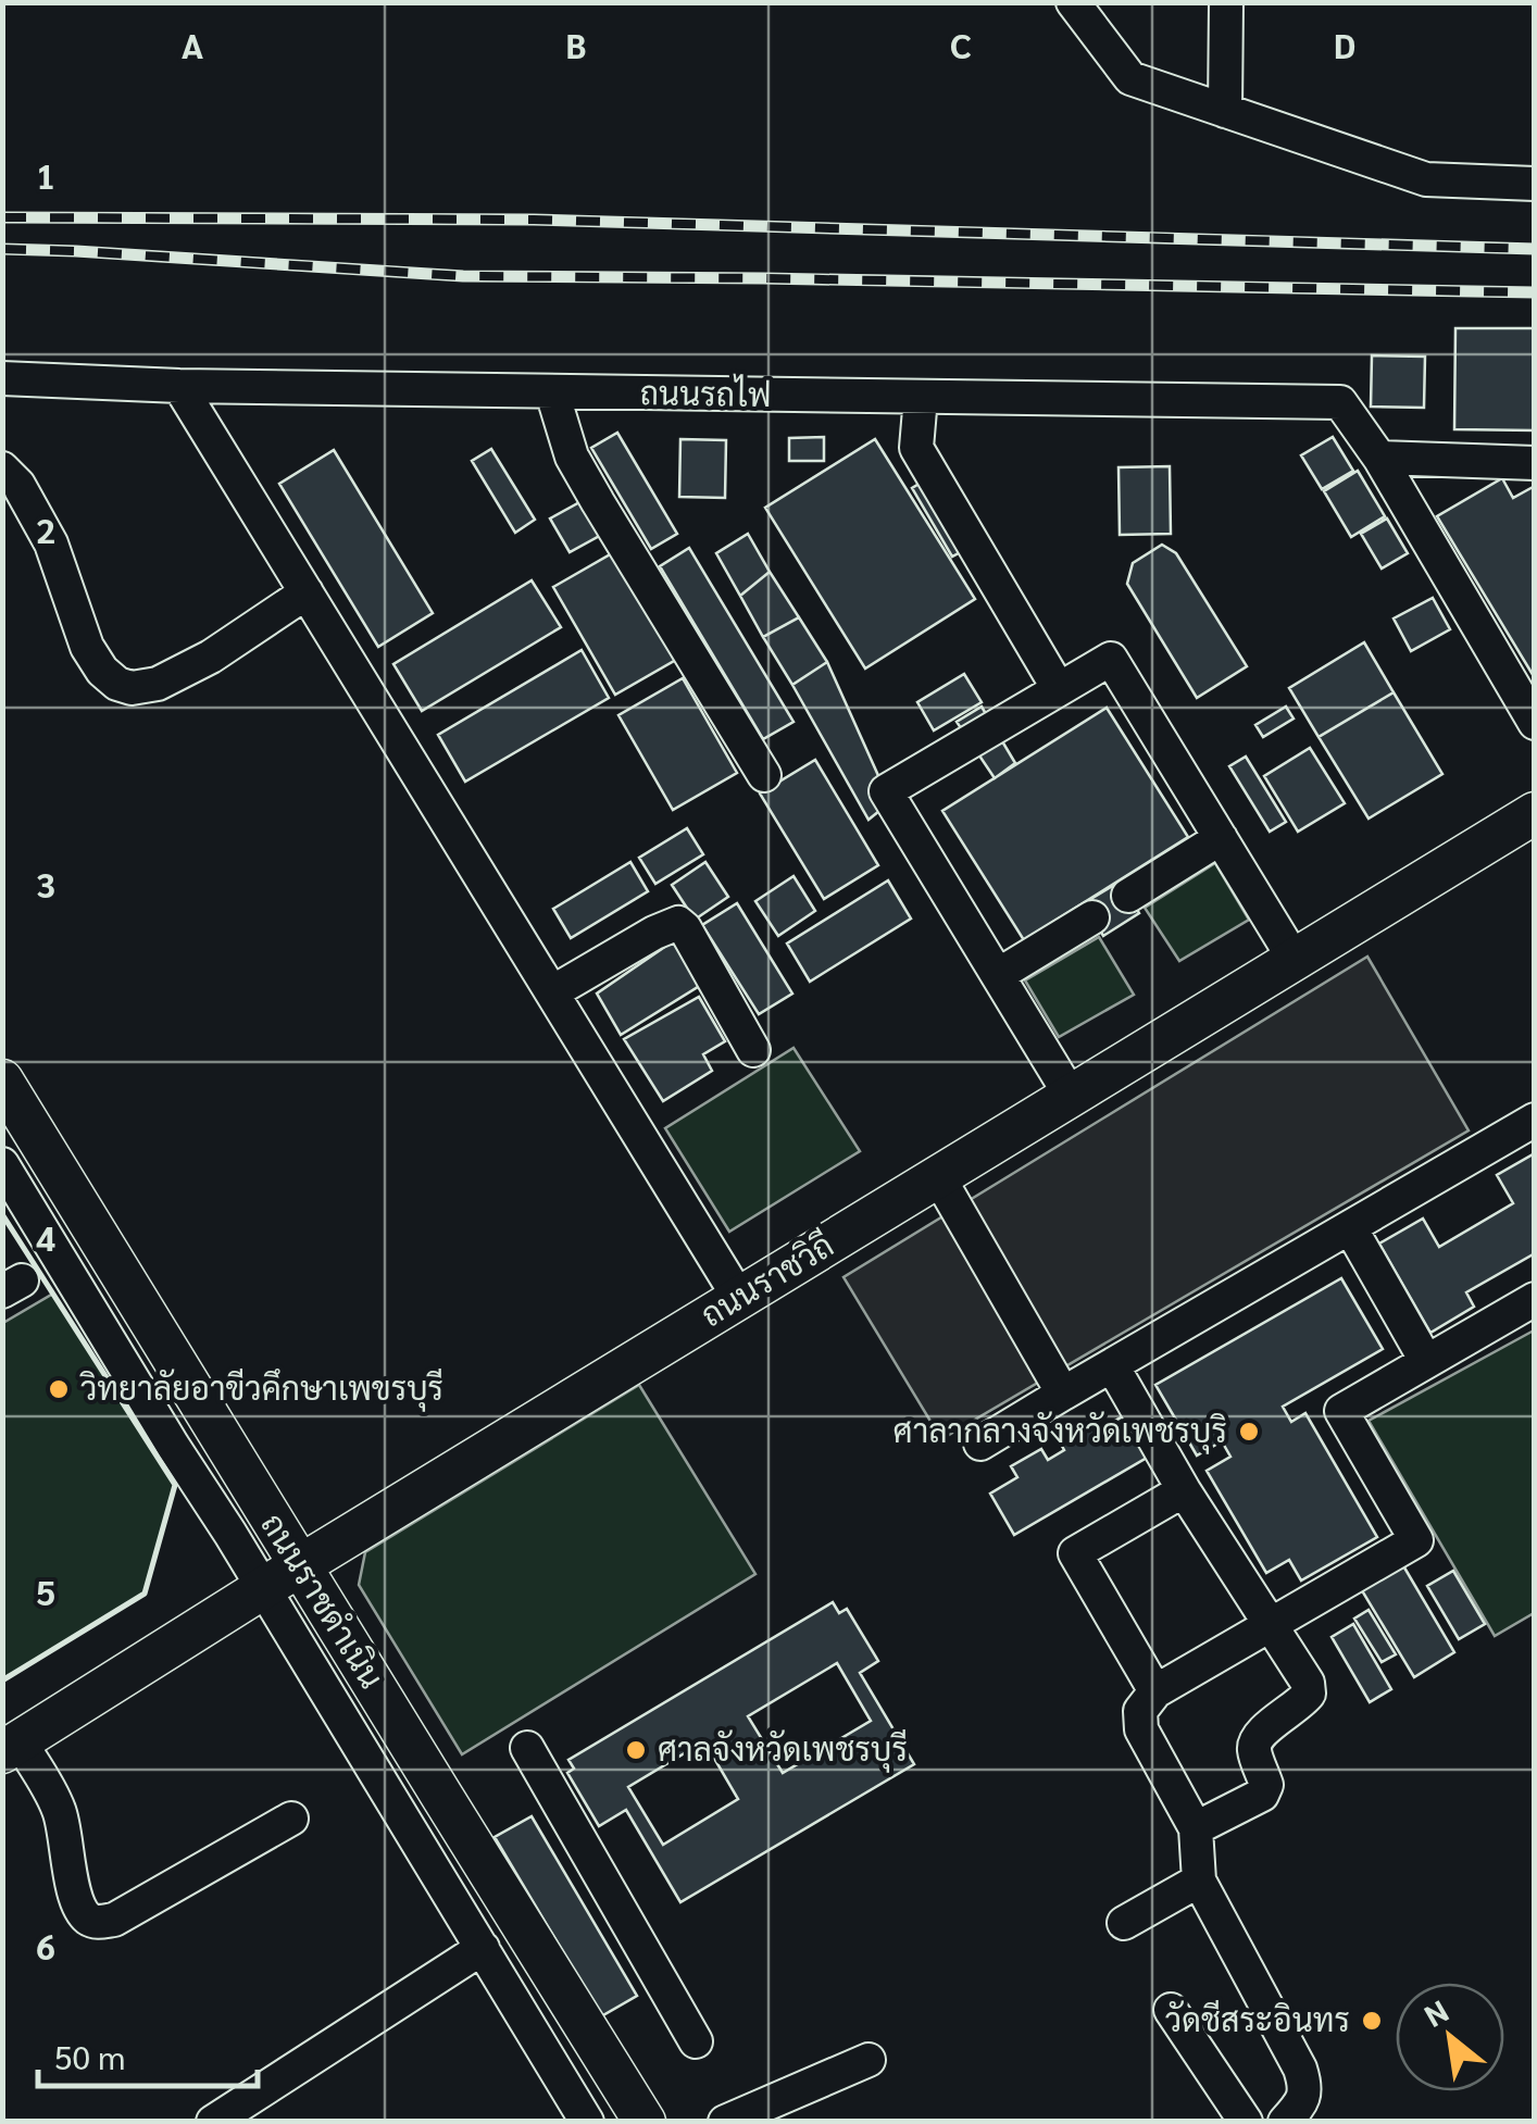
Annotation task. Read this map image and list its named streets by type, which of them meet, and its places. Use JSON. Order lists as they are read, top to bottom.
{
  "streets": {
    "main road": ["ถนนราชวิถี", "ถนนราชดำเนิน"],
    "street": ["ถนนรถไฟ"]
  },
  "crossings": [
    ["ถนนราชวิถี", "ถนนราชดำเนิน"]
  ],
  "places": [
    "วิทยาลัยอาขีวคึกษาเพขรบุรี",
    "ศาลากลางจังหวัดเพชรบุริ",
    "ศาลจังหวัดเพชรบุรี",
    "วัดชีสระอินทร"
  ],
  "scale_bar": "50 m",
  "north": "top left",
  "grid": {
    "columns": [
      "A",
      "B",
      "C",
      "D"
    ],
    "rows": [
      "1",
      "2",
      "3",
      "4",
      "5",
      "6"
    ]
  }
}
